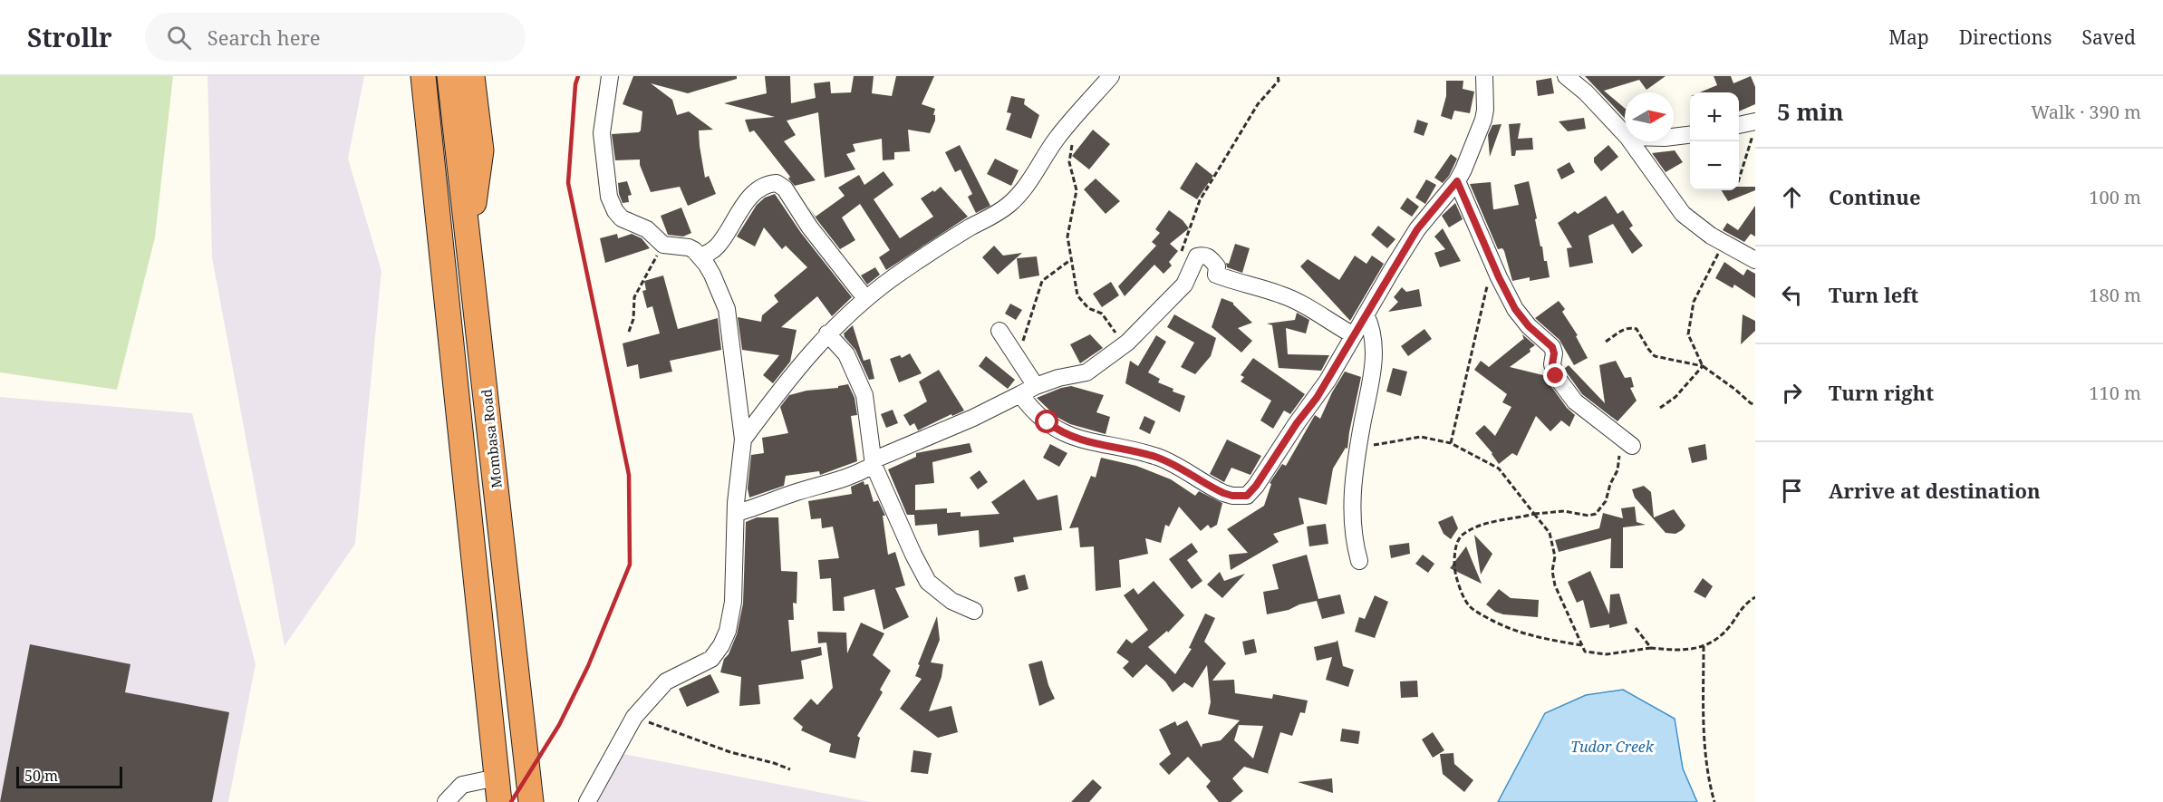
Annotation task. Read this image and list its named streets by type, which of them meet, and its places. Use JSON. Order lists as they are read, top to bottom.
{
  "streets": {
    "highway": ["Mombasa Road"]
  },
  "water": ["Tudor Creek"],
  "scale_bar": "50 m",
  "north": "right",
  "page": {
    "header": "Strollr",
    "search": "Search here",
    "nav": ["Map", "Directions", "Saved"],
    "heading": ["5 min", "Walk · 390 m"],
    "map_buttons": ["+", "−"],
    "list": [
      ["Continue", "100 m"],
      ["Turn left", "180 m"],
      ["Turn right", "110 m"],
      "Arrive at destination"
    ],
    "scale": "50 m"
  }
}
